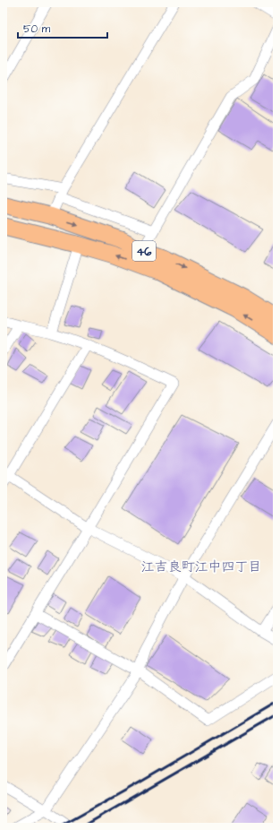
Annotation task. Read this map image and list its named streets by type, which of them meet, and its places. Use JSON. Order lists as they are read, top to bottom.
{
  "streets": {
    "main road": ["46"]
  },
  "districts": ["江吉良町江中四丁目"],
  "scale_bar": "50 m"
}
